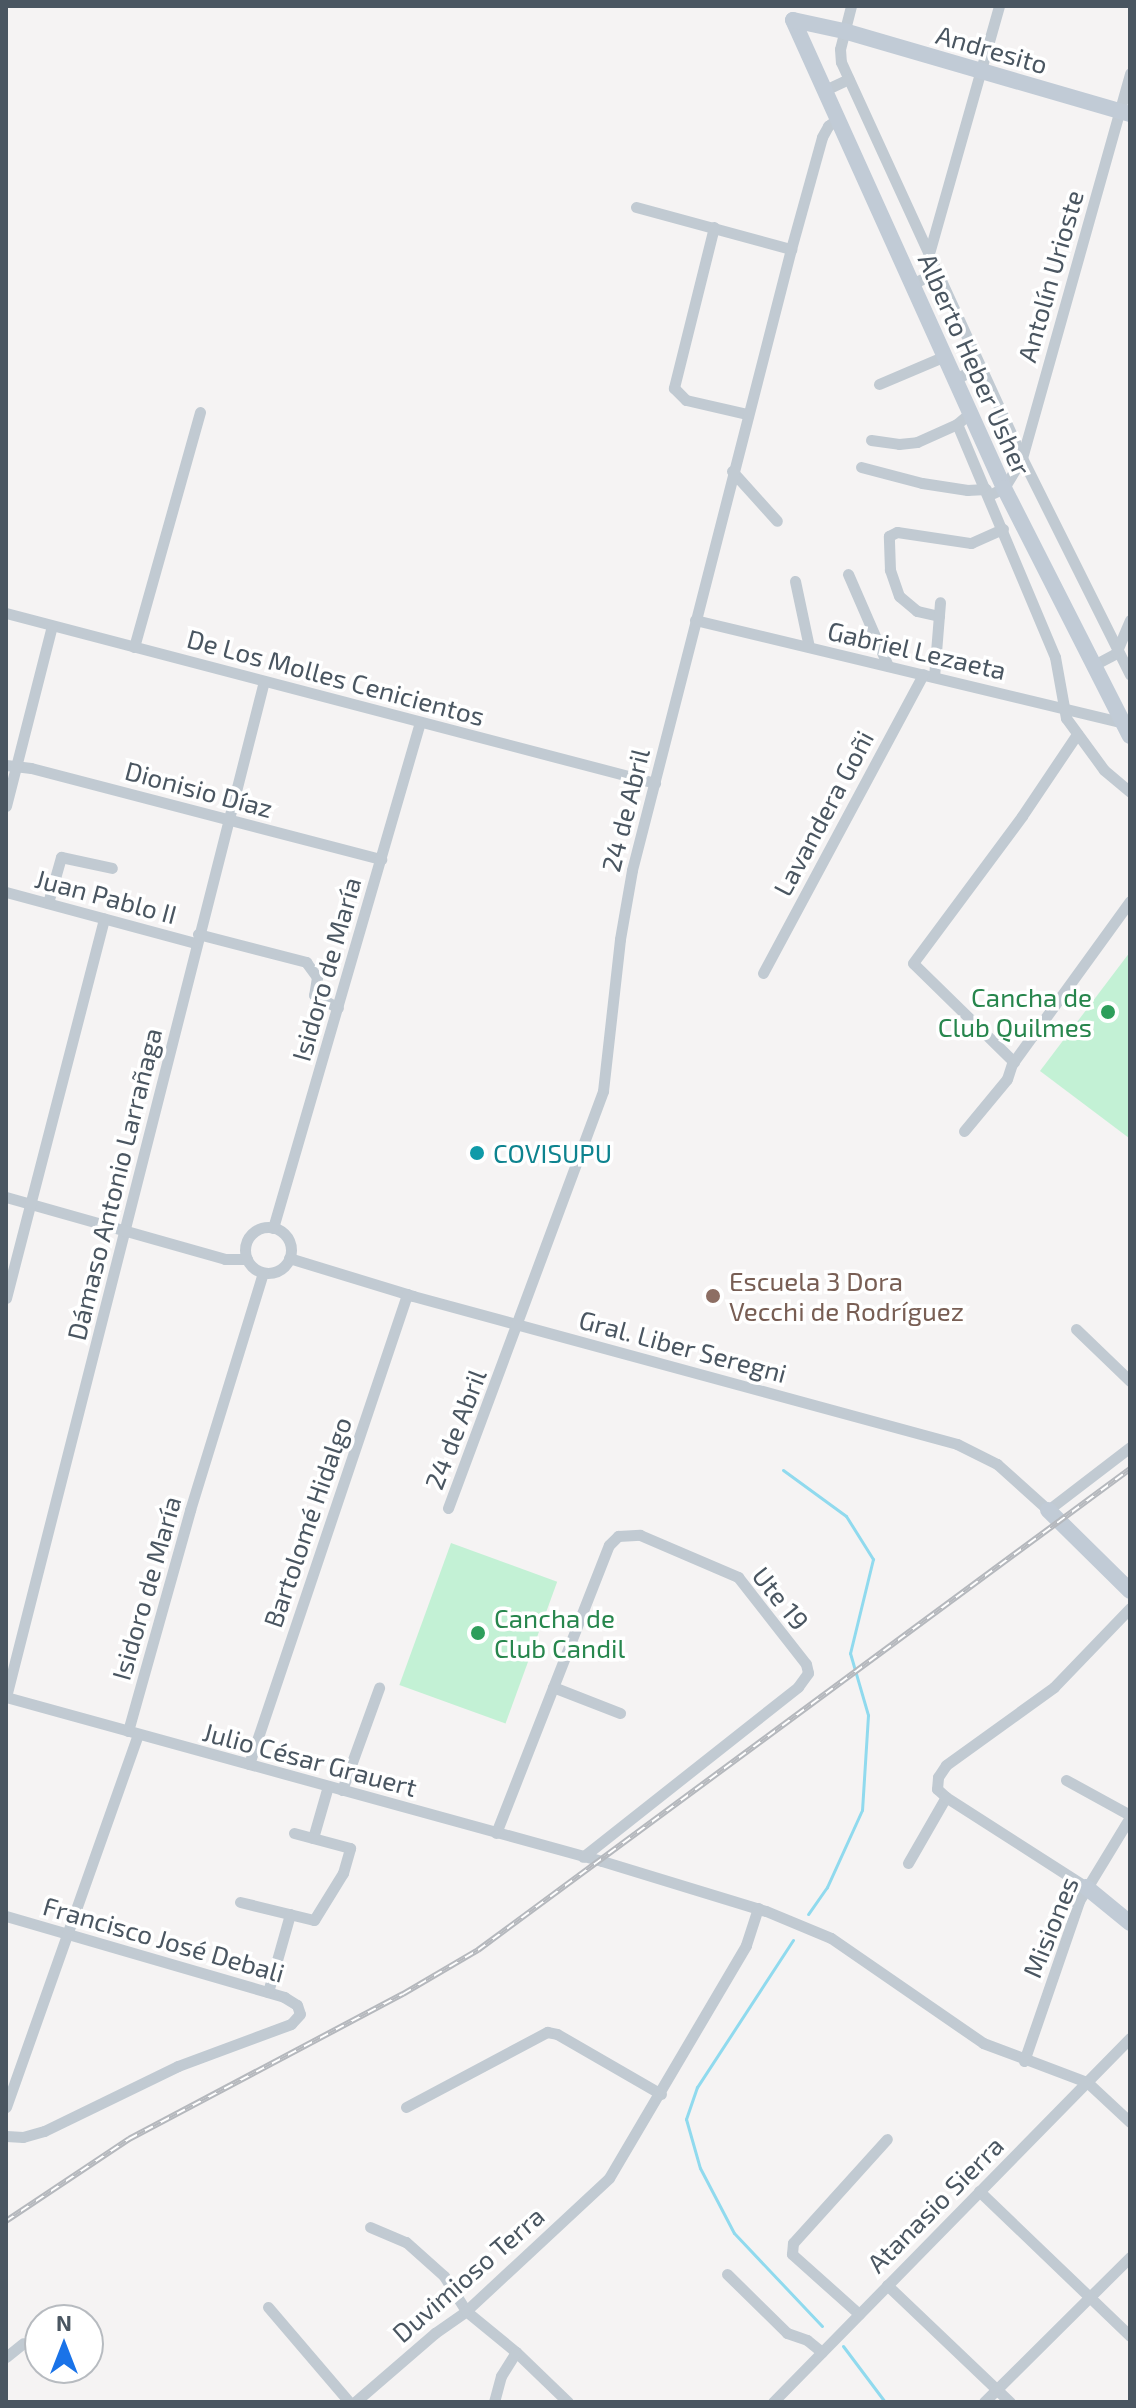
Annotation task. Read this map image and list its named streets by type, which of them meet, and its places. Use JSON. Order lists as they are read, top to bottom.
{
  "streets": {
    "street": [
      "Andresito",
      "Antolín Urioste",
      "Alberto Heber Usher",
      "Gabriel Lezaeta",
      "De Los Molles Cenicientos",
      "Dionisio Díaz",
      "24 de Abril",
      "Lavandera Goñi",
      "Juan Pablo II",
      "Isidoro de María",
      "Dámaso Antonio Larrañaga",
      "Gral. Liber Seregni",
      "Bartolomé Hidalgo",
      "Ute 19",
      "Julio César Grauert",
      "Misiones",
      "Francisco José Debali",
      "Atanasio Sierra",
      "Duvimioso Terra"
    ]
  },
  "crossings": [
    ["Andresito", "Antolín Urioste"],
    ["Andresito", "Alberto Heber Usher"],
    ["Antolín Urioste", "Alberto Heber Usher"],
    ["Alberto Heber Usher", "Gabriel Lezaeta"],
    ["Alberto Heber Usher", "24 de Abril"],
    ["Gabriel Lezaeta", "24 de Abril"],
    ["Gabriel Lezaeta", "Lavandera Goñi"],
    ["De Los Molles Cenicientos", "24 de Abril"],
    ["De Los Molles Cenicientos", "Isidoro de María"],
    ["De Los Molles Cenicientos", "Dámaso Antonio Larrañaga"],
    ["Dionisio Díaz", "Isidoro de María"],
    ["Dionisio Díaz", "Dámaso Antonio Larrañaga"],
    ["24 de Abril", "Gral. Liber Seregni"],
    ["Juan Pablo II", "Isidoro de María"],
    ["Juan Pablo II", "Dámaso Antonio Larrañaga"],
    ["Isidoro de María", "Gral. Liber Seregni"],
    ["Isidoro de María", "Julio César Grauert"],
    ["Isidoro de María", "Francisco José Debali"],
    ["Dámaso Antonio Larrañaga", "Julio César Grauert"],
    ["Gral. Liber Seregni", "Bartolomé Hidalgo"],
    ["Bartolomé Hidalgo", "Julio César Grauert"],
    ["Ute 19", "Julio César Grauert"],
    ["Julio César Grauert", "Misiones"],
    ["Julio César Grauert", "Atanasio Sierra"],
    ["Julio César Grauert", "Duvimioso Terra"]
  ],
  "places": [
    "Cancha de Club Quilmes",
    "COVISUPU",
    "Escuela 3 Dora Vecchi de Rodríguez",
    "Cancha de Club Candil"
  ],
  "north": "top"
}
